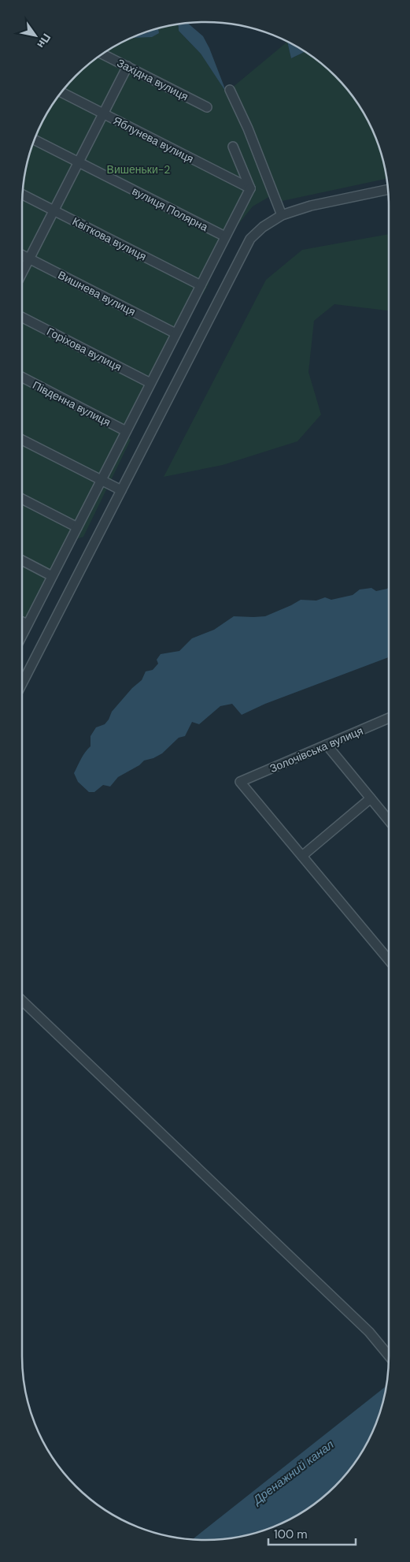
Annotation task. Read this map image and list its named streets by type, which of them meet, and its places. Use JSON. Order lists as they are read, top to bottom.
{
  "streets": {
    "street": [
      "Західна вулиця",
      "Яблунева вулиця",
      "вулиця Полярна",
      "Квіткова вулиця",
      "Вишнева вулиця",
      "Горіхова вулиця",
      "Південна вулиця",
      "Золочівська вулиця"
    ]
  },
  "water": ["Дренажний канал"],
  "parks": ["Вишеньки-2"],
  "scale_bar": "100 m",
  "north": "bottom right"
}
